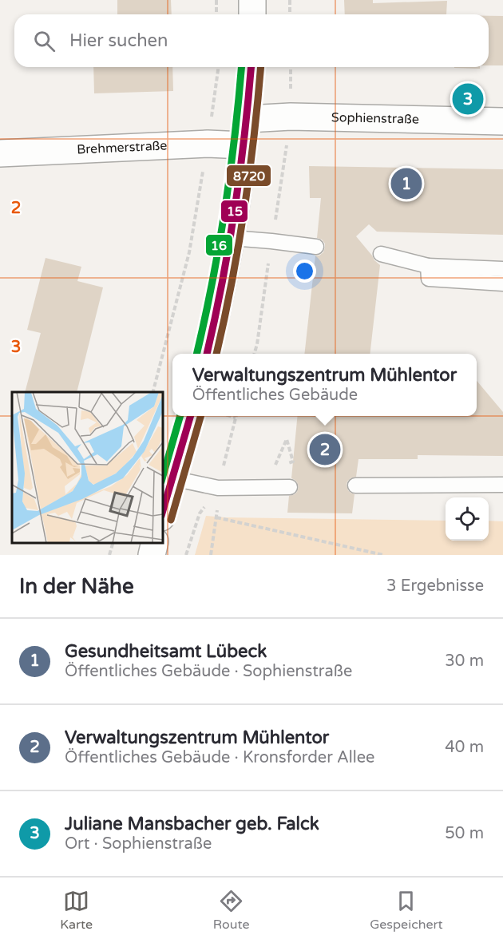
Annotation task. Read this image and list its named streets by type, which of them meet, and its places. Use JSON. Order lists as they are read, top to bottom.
{
  "streets": {
    "street": ["Sophienstraße", "Brehmerstraße"]
  },
  "lines": ["transit line 15", "transit line 8720", "transit line 16"],
  "page": {
    "search": "Hier suchen",
    "pins": ["3", "1", "2"],
    "popup": ["Verwaltungszentrum Mühlentor", "Öffentliches Gebäude"],
    "heading": ["In der Nähe", "3 Ergebnisse"],
    "list": [
      {
        "mark": "1",
        "name": "Gesundheitsamt Lübeck",
        "note": "Öffentliches Gebäude · Sophienstraße",
        "value": "30 m"
      },
      {
        "mark": "2",
        "name": "Verwaltungszentrum Mühlentor",
        "note": "Öffentliches Gebäude · Kronsforder Allee",
        "value": "40 m"
      },
      {
        "mark": "3",
        "name": "Juliane Mansbacher geb. Falck",
        "note": "Ort · Sophienstraße",
        "value": "50 m"
      }
    ],
    "nav": ["Karte", "Route", "Gespeichert"]
  },
  "grid": {
    "rows": ["2", "3"]
  }
}
